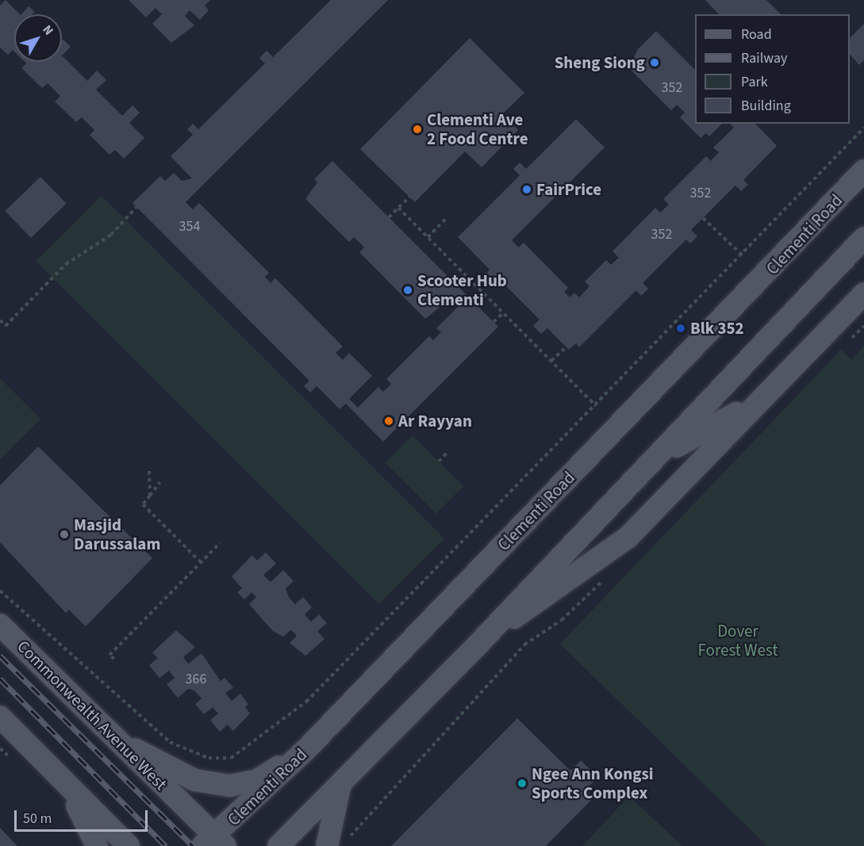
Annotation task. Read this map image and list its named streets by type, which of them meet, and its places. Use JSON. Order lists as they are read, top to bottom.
{
  "streets": {
    "main road": ["Clementi Road", "Commonwealth Avenue West"]
  },
  "crossings": [
    ["Clementi Road", "Commonwealth Avenue West"]
  ],
  "parks": ["Dover Forest West"],
  "places": [
    "Sheng Siong",
    "Clementi Ave 2 Food Centre",
    "FairPrice",
    "Scooter Hub Clementi",
    "Blk 352",
    "Ar Rayyan",
    "Masjid Darussalam",
    "Ngee Ann Kongsi Sports Complex"
  ],
  "house_numbers": [
    "352",
    "352",
    "354",
    "352",
    "366"
  ],
  "legend": [
    "Road",
    "Railway",
    "Park",
    "Building"
  ],
  "scale_bar": "50 m",
  "north": "top right"
}
